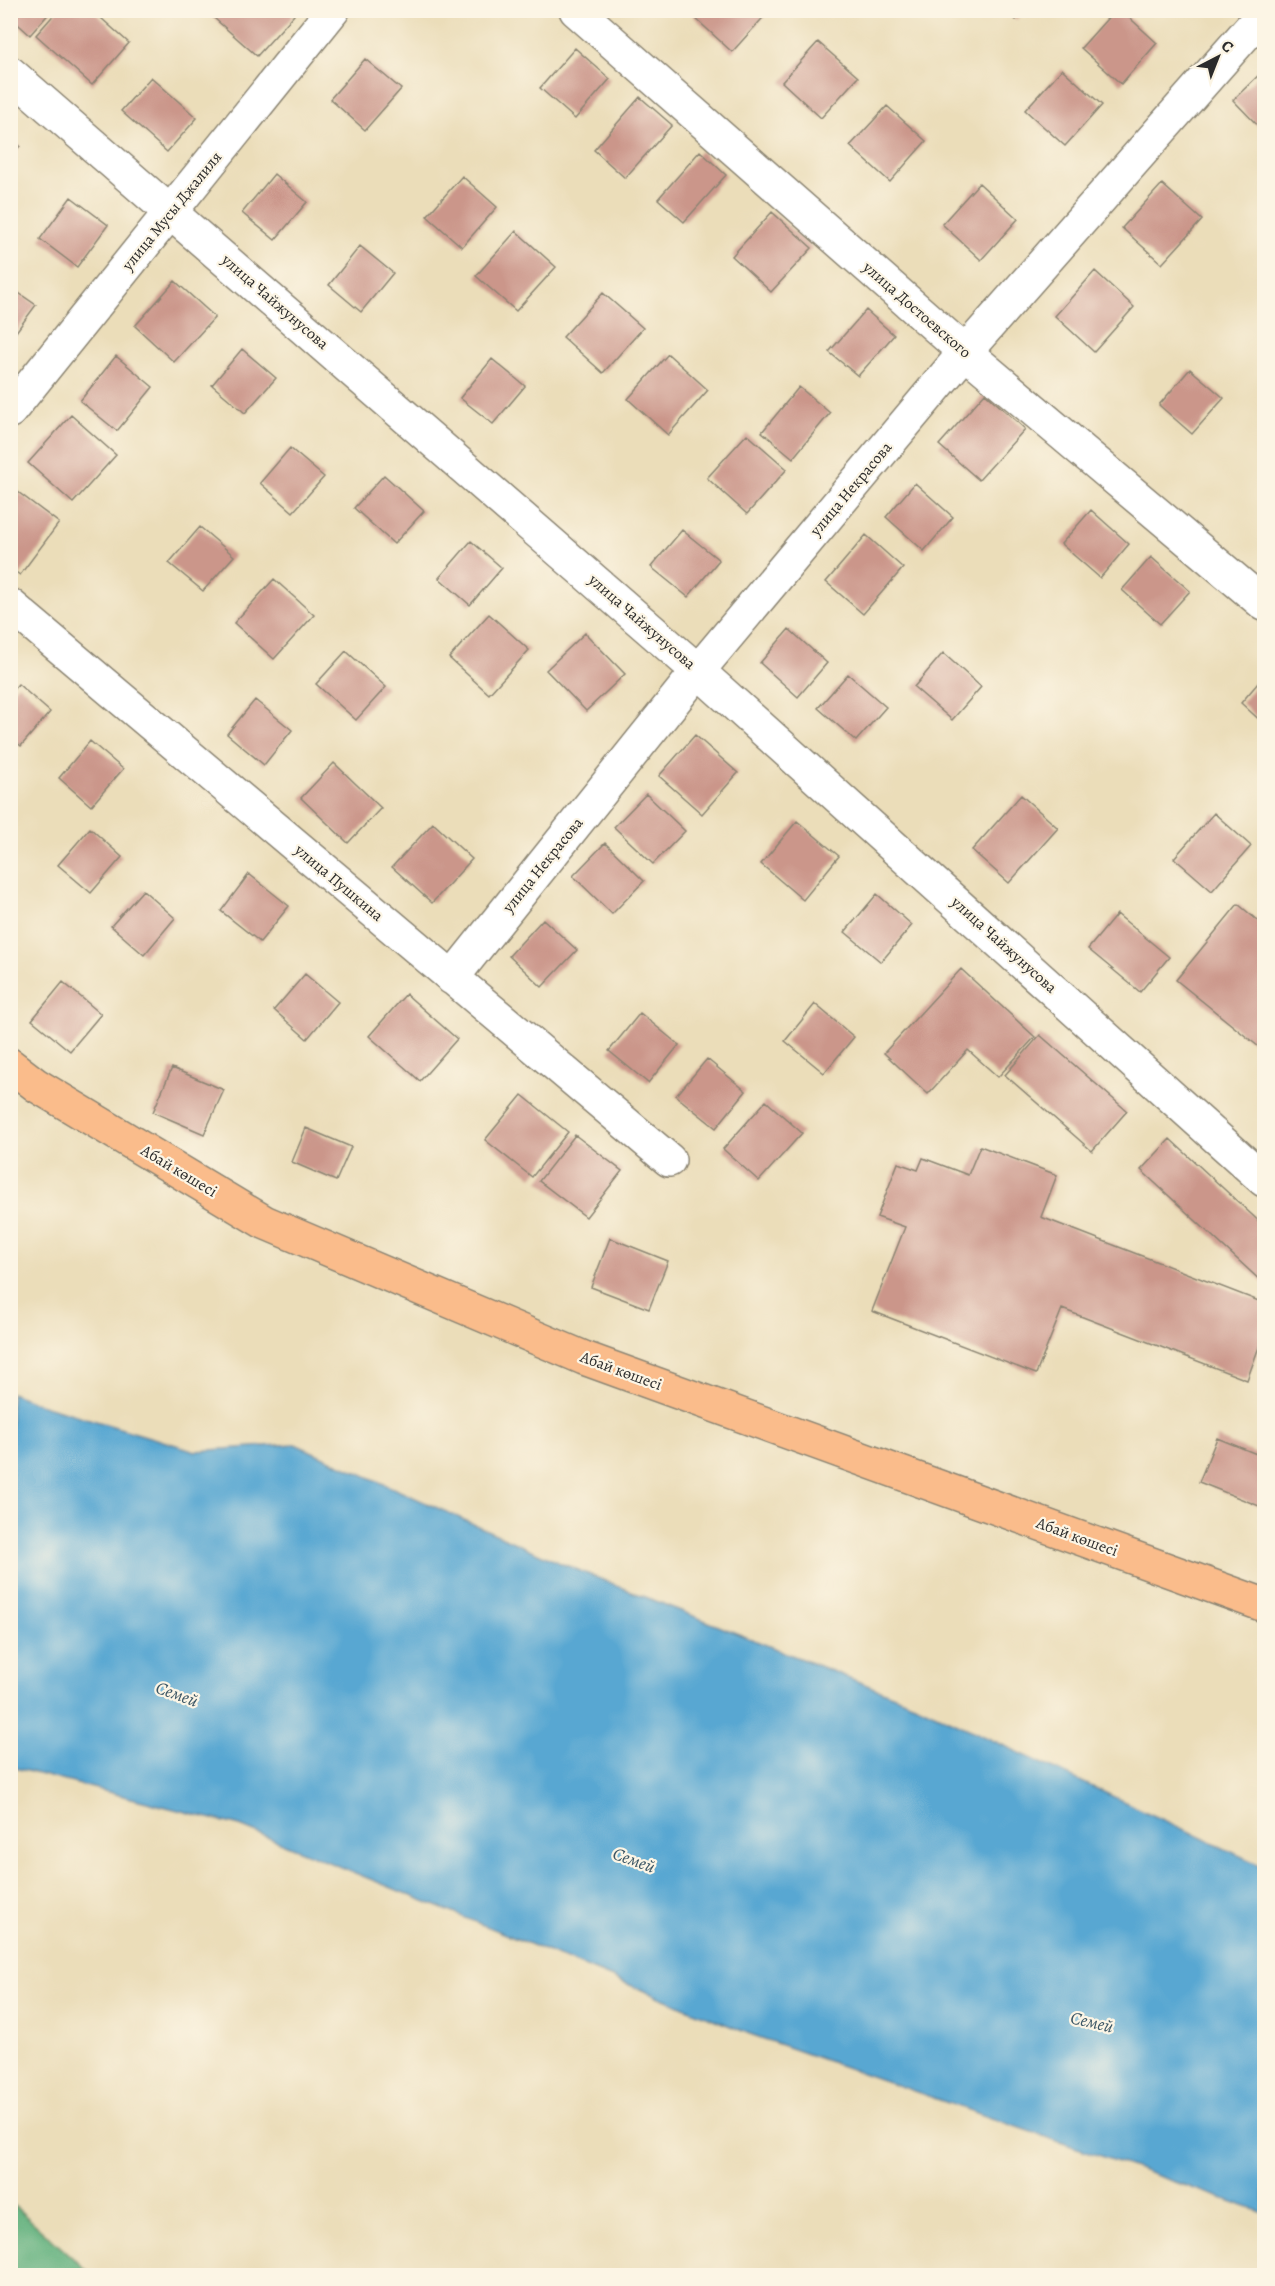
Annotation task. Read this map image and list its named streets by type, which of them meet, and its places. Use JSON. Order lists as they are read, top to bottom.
{
  "streets": {
    "main road": ["Абай көшесі"],
    "street": [
      "улица Мусы Джалиля",
      "улица Чайжунусова",
      "улица Достоевского",
      "улица Некрасова",
      "улица Пушкина"
    ]
  },
  "crossings": [
    ["улица Мусы Джалиля", "улица Чайжунусова"],
    ["улица Чайжунусова", "улица Некрасова"],
    ["улица Достоевского", "улица Некрасова"],
    ["улица Некрасова", "улица Пушкина"]
  ],
  "water": ["Семей"],
  "north": "top right"
}
